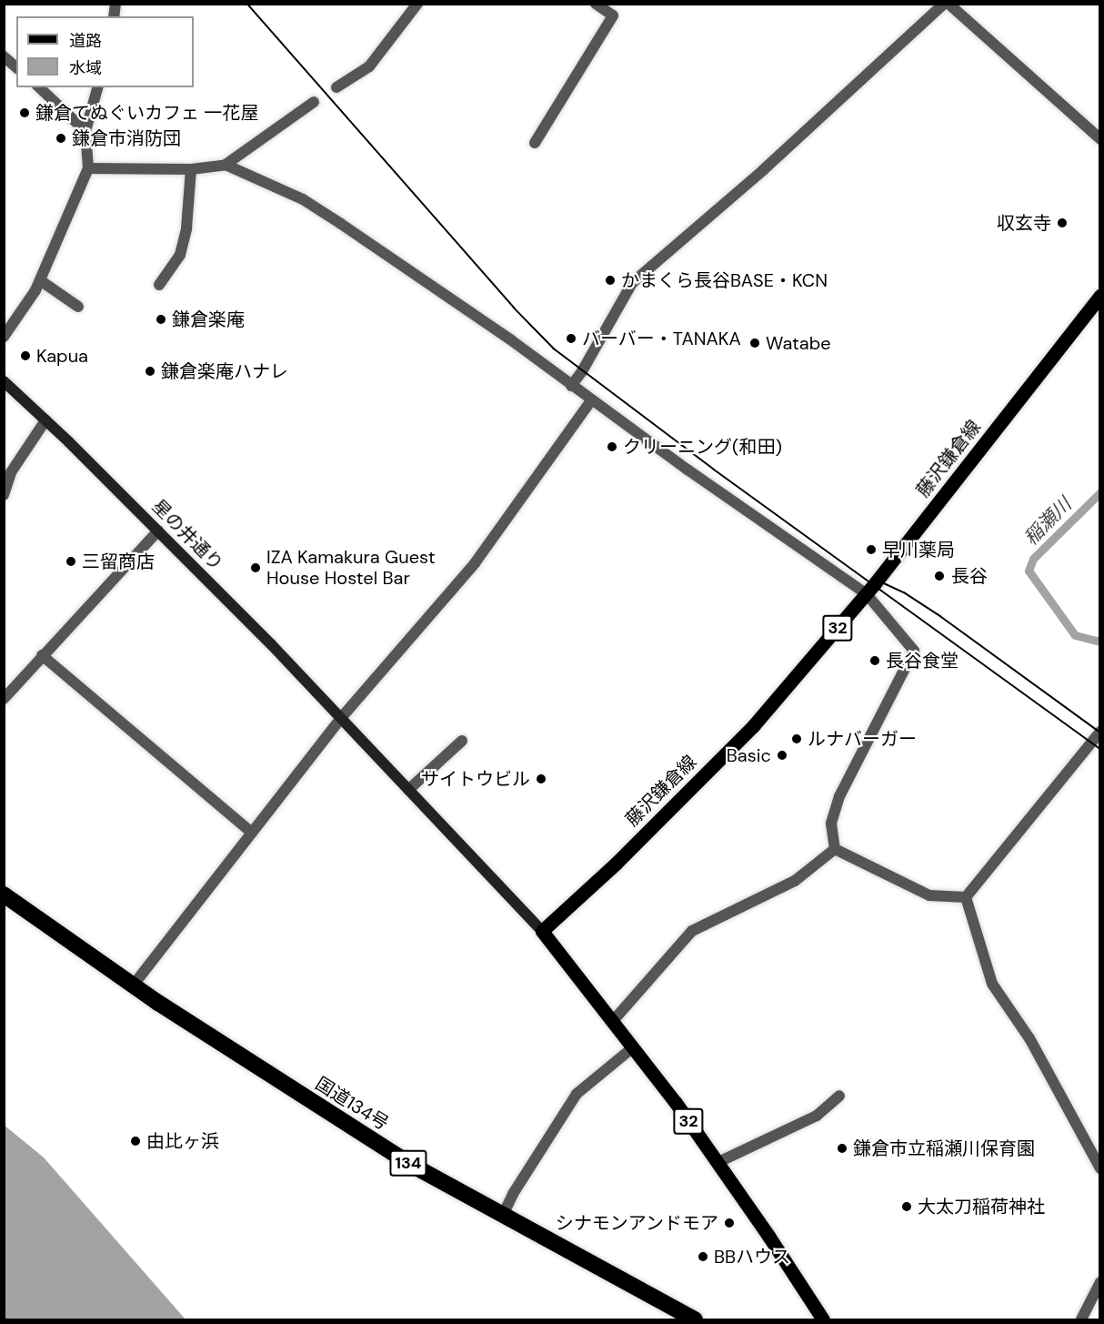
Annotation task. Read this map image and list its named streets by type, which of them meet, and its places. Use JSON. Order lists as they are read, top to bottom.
{
  "streets": {
    "highway": ["国道134号", "134"],
    "main road": ["藤沢鎌倉線", "32"],
    "street": ["星の井通り"]
  },
  "crossings": [
    ["藤沢鎌倉線", "星の井通り"],
    ["藤沢鎌倉線", "32"],
    ["星の井通り", "32"]
  ],
  "water": ["稲瀬川"],
  "places": [
    "鎌倉てぬぐいカフェ 一花屋",
    "鎌倉市消防団",
    "収玄寺",
    "かまくら長谷BASE・KCN",
    "鎌倉楽庵",
    "バーバー・TANAKA",
    "Watabe",
    "Kapua",
    "鎌倉楽庵ハナレ",
    "クリーニング(和田)",
    "早川薬局",
    "三留商店",
    "IZA Kamakura Guest House Hostel Bar",
    "長谷",
    "長谷食堂",
    "ルナバーガー",
    "Basic",
    "サイトウビル",
    "由比ヶ浜",
    "鎌倉市立稲瀬川保育園",
    "大太刀稲荷神社",
    "シナモンアンドモア",
    "BBハウス"
  ],
  "legend": ["道路", "水域"]
}
